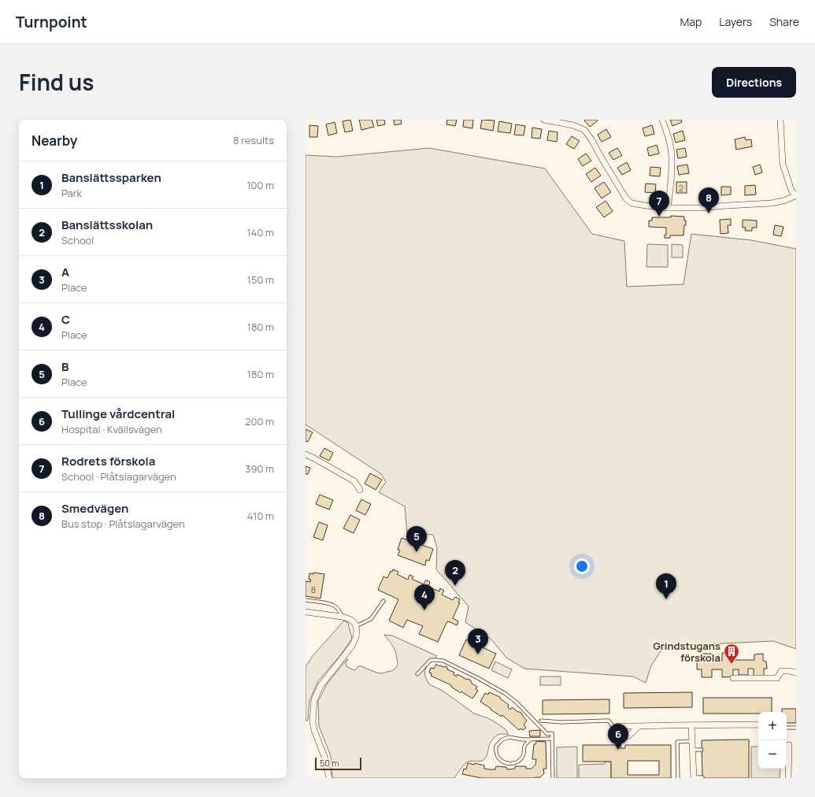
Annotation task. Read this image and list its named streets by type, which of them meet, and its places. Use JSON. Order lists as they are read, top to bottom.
{
  "places": {
    "building": ["Grindstugans förskola"]
  },
  "house_numbers": ["2", "8"],
  "scale_bar": "50 m",
  "page": {
    "header": "Turnpoint",
    "nav": ["Map", "Layers", "Share"],
    "title": "Find us",
    "buttons": "Directions",
    "heading": ["Nearby", "8 results"],
    "list": [
      {
        "mark": "1",
        "name": "Banslättssparken",
        "note": "Park",
        "value": "100 m"
      },
      {
        "mark": "2",
        "name": "Banslättsskolan",
        "note": "School",
        "value": "140 m"
      },
      {
        "mark": "3",
        "name": "A",
        "note": "Place",
        "value": "150 m"
      },
      {
        "mark": "4",
        "name": "C",
        "note": "Place",
        "value": "180 m"
      },
      {
        "mark": "5",
        "name": "B",
        "note": "Place",
        "value": "180 m"
      },
      {
        "mark": "6",
        "name": "Tullinge vårdcentral",
        "note": "Hospital · Kvällsvägen",
        "value": "200 m"
      },
      {
        "mark": "7",
        "name": "Rodrets förskola",
        "note": "School · Plåtslagarvägen",
        "value": "390 m"
      },
      {
        "mark": "8",
        "name": "Smedvägen",
        "note": "Bus stop · Plåtslagarvägen",
        "value": "410 m"
      }
    ],
    "pins": [
      "8",
      "7",
      "5",
      "2",
      "1",
      "4",
      "3",
      "6"
    ],
    "map_buttons": ["+", "−"],
    "scale": "50 m"
  }
}
